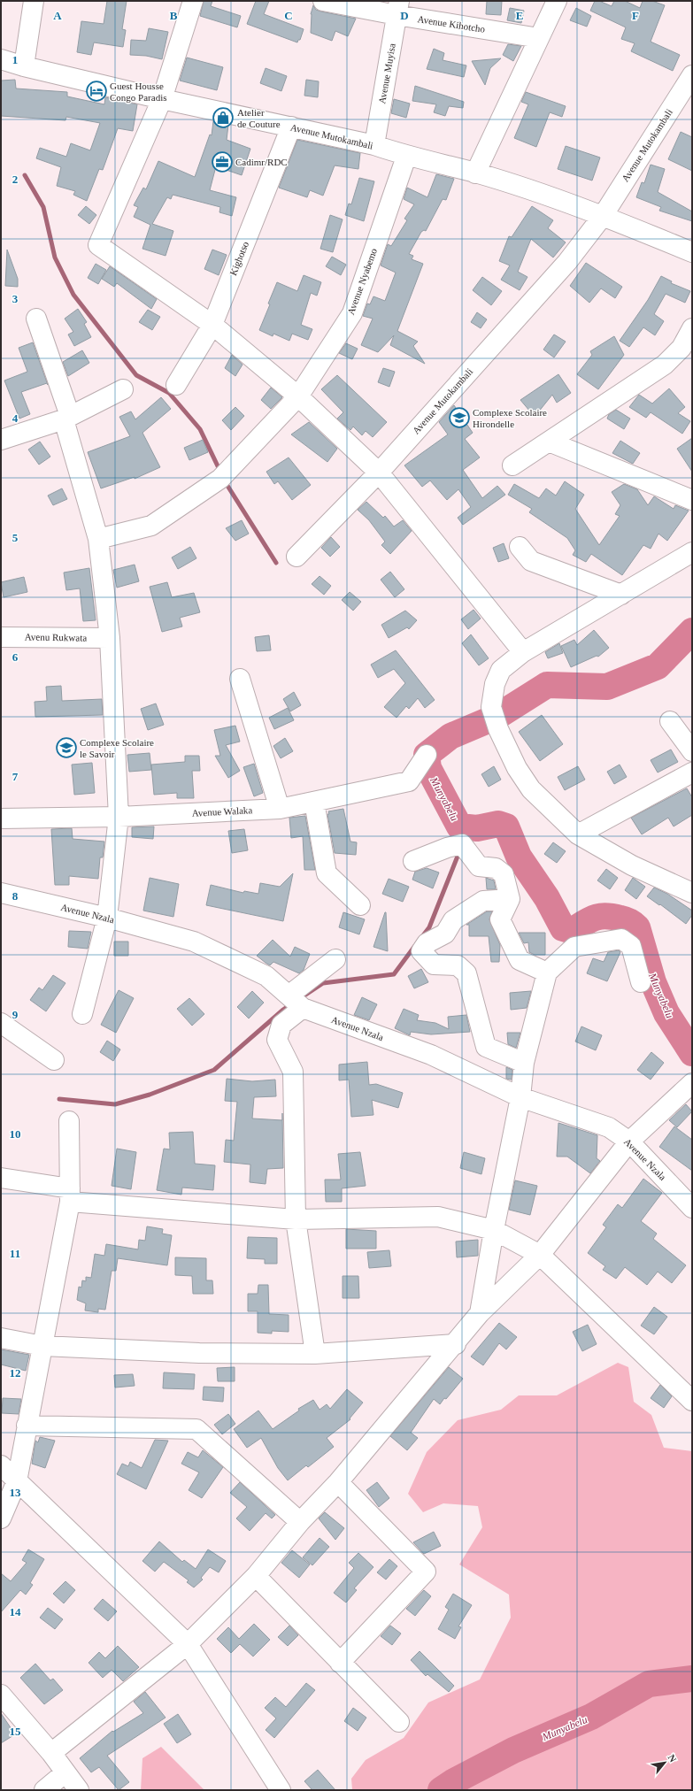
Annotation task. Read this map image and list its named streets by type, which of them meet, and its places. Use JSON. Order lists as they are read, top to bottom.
{
  "streets": {
    "street": [
      "Avenue Kihotcho",
      "Avenue Muyisa",
      "Avenue Mutokambali",
      "Kighotso",
      "Avenue Nyabemo",
      "Avenu Rukwata",
      "Avenue Walaka",
      "Avenue Nzala"
    ]
  },
  "crossings": [
    ["Avenue Kihotcho", "Avenue Muyisa"],
    ["Avenue Muyisa", "Avenue Mutokambali"],
    ["Avenue Mutokambali", "Kighotso"],
    ["Avenue Mutokambali", "Avenue Nyabemo"]
  ],
  "water": ["Munyabelu"],
  "places": {
    "hotel": ["Guest Housse Congo Paradis"],
    "shop": ["Atelier de Couture"],
    "office": ["Cadimr/RDC"],
    "school or university": ["Complexe Scolaire Hirondelle", "Complexe Scolaire le Savoir"]
  },
  "north": "top right",
  "grid": {
    "columns": [
      "A",
      "B",
      "C",
      "D",
      "E",
      "F"
    ],
    "rows": [
      "1",
      "2",
      "3",
      "4",
      "5",
      "6",
      "7",
      "8",
      "9",
      "10",
      "11",
      "12",
      "13",
      "14",
      "15"
    ]
  }
}
